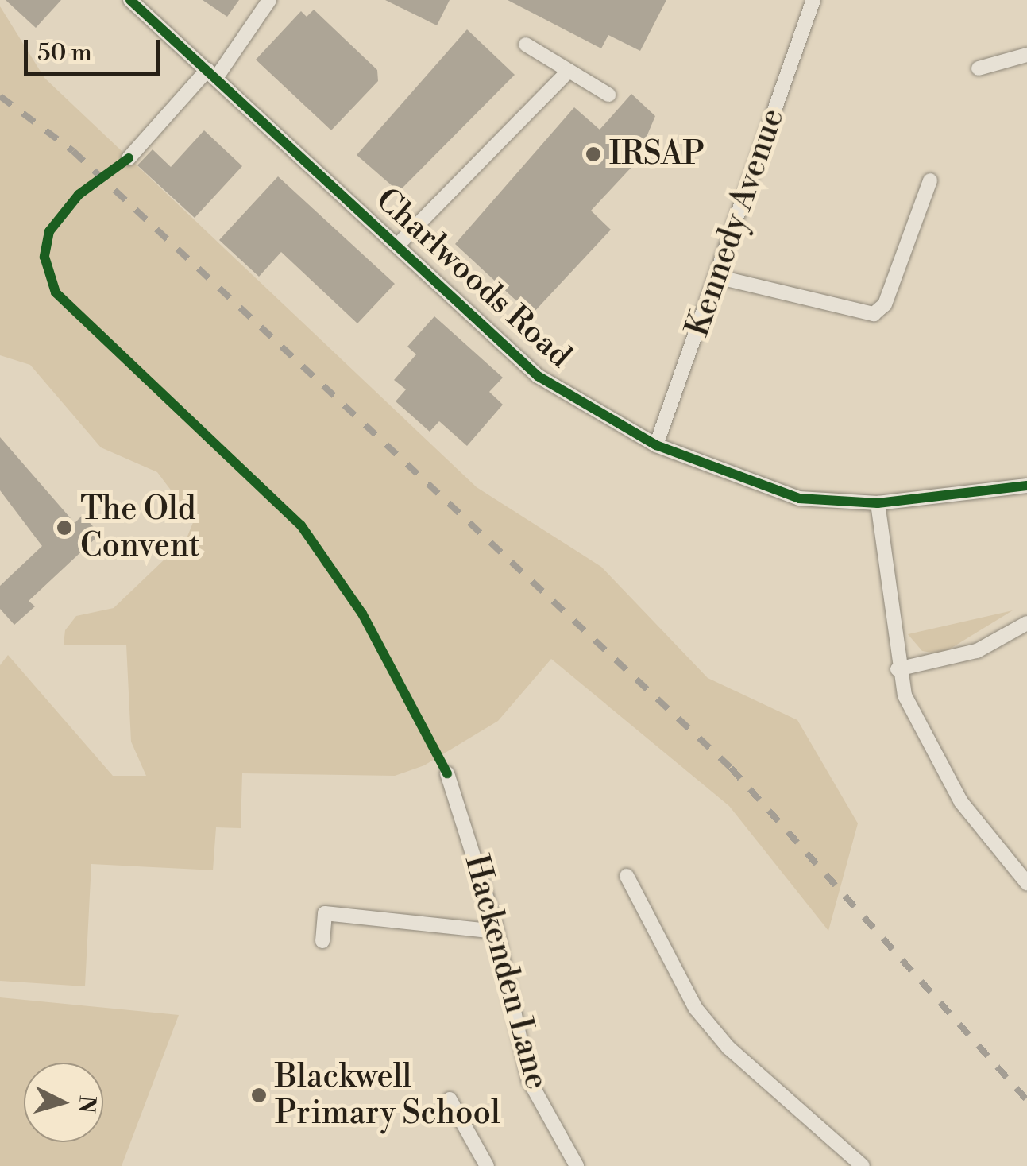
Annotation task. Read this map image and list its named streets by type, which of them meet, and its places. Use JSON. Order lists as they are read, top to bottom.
{
  "streets": {
    "street": ["Kennedy Avenue", "Charlwoods Road", "Hackenden Lane"]
  },
  "crossings": [
    ["Kennedy Avenue", "Charlwoods Road"]
  ],
  "places": ["IRSAP", "The Old Convent", "Blackwell Primary School"],
  "scale_bar": "50 m",
  "north": "right"
}
